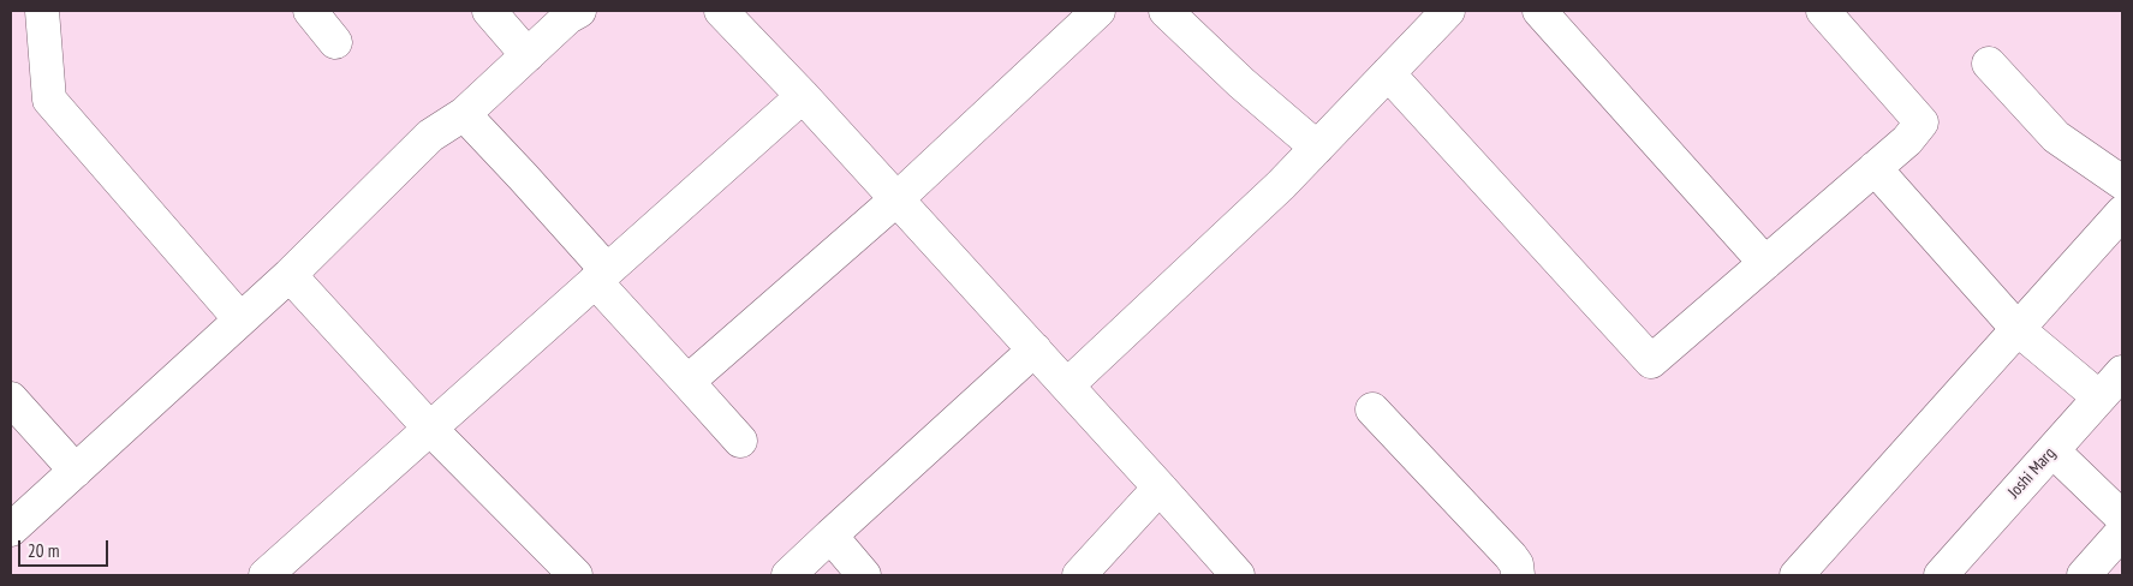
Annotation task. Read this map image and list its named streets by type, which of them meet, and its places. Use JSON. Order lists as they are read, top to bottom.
{
  "streets": {
    "street": ["Joshi Marg"]
  },
  "scale_bar": "20 m"
}
